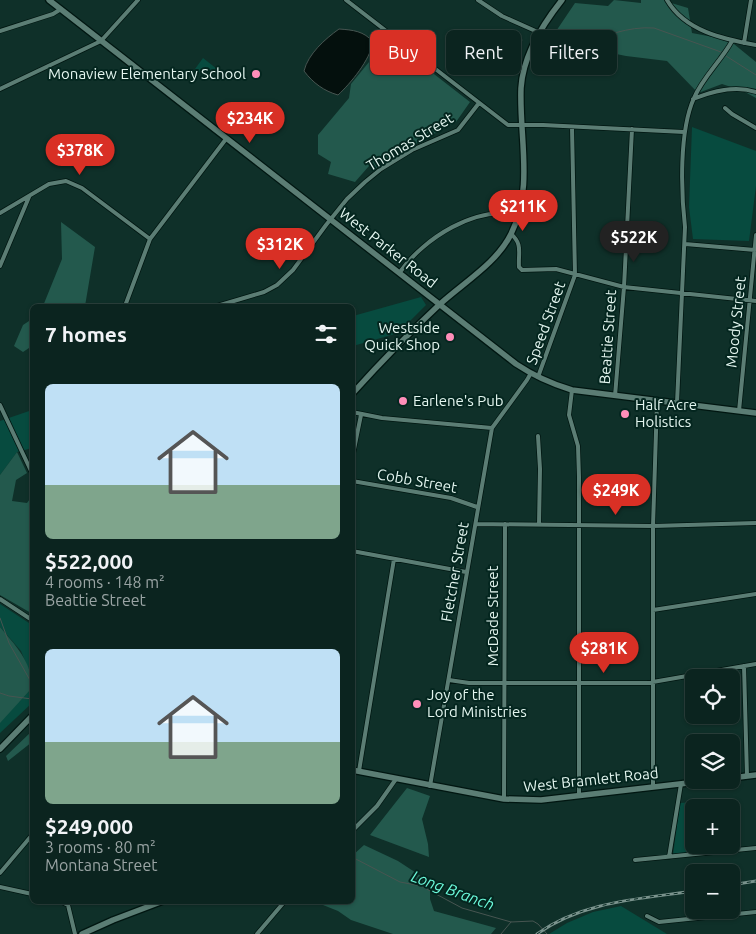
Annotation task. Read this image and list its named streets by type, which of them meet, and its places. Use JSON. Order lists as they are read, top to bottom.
{
  "streets": {
    "street": [
      "Thomas Street",
      "West Parker Road",
      "Moody Street",
      "Speed Street",
      "Beattie Street",
      "Cobb Street",
      "Fletcher Street",
      "McDade Street",
      "West Bramlett Road"
    ]
  },
  "crossings": [
    ["Thomas Street", "West Parker Road"],
    ["West Parker Road", "Moody Street"],
    ["West Parker Road", "Speed Street"],
    ["West Parker Road", "Beattie Street"],
    ["West Parker Road", "Fletcher Street"],
    ["Cobb Street", "Fletcher Street"],
    ["Fletcher Street", "West Bramlett Road"],
    ["McDade Street", "West Bramlett Road"]
  ],
  "water": ["Long Branch"],
  "places": [
    "Monaview Elementary School",
    "Westside Quick Shop",
    "Earlene's Pub",
    "Half Acre Holistics",
    "Joy of the Lord Ministries"
  ],
  "page": {
    "chip": ["Buy", "Rent", "Filters"],
    "price": [
      "$234K",
      "$378K",
      "$211K",
      "$522K",
      "$312K",
      "$249K",
      "$281K"
    ],
    "heading": "7 homes",
    "list": [
      {
        "name": "$522,000",
        "note": "4 rooms · 148 m² · Beattie Street"
      },
      {
        "name": "$249,000",
        "note": "3 rooms · 80 m² · Montana Street"
      }
    ],
    "map_buttons": ["+", "−"]
  }
}
